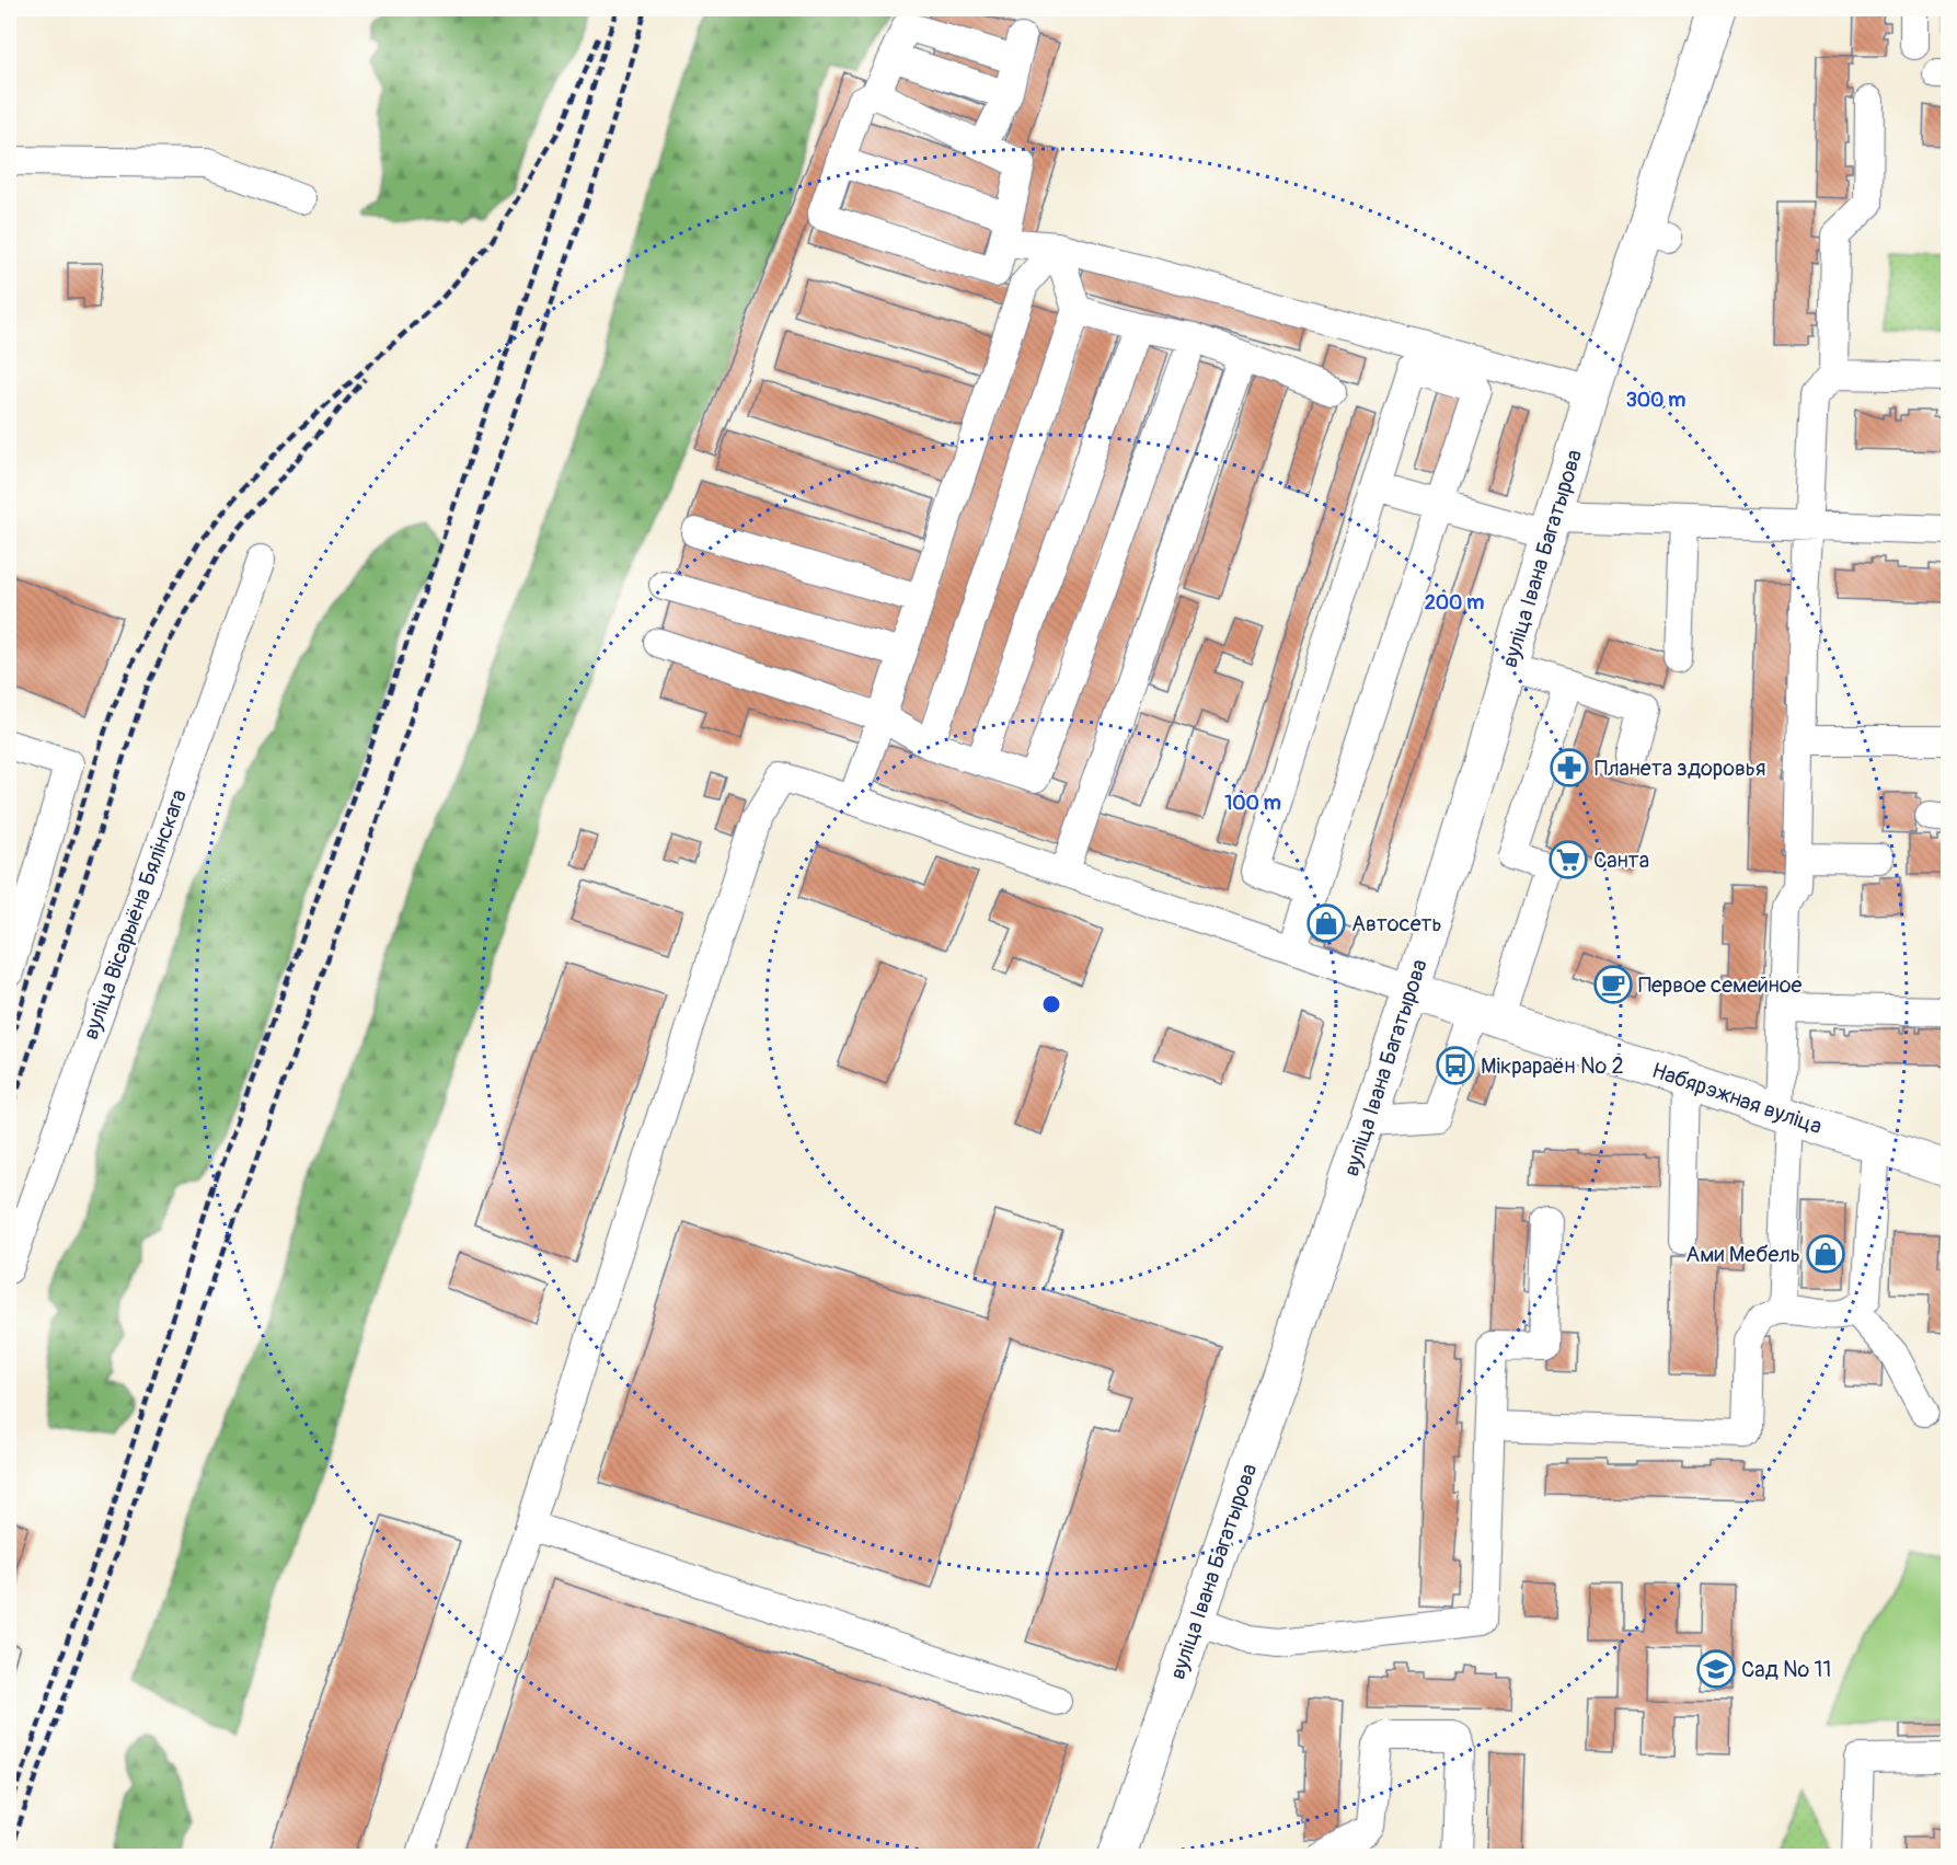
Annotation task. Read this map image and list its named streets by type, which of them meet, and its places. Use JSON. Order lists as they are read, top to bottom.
{
  "streets": {
    "main road": ["вуліца Івана Багатырова", "Набярэжная вуліца"],
    "street": ["вуліца Вісарыёна Бялінскага"]
  },
  "crossings": [
    ["вуліца Івана Багатырова", "Набярэжная вуліца"]
  ],
  "places": {
    "pharmacy": ["Планета здоровья"],
    "supermarket": ["Санта"],
    "shop": ["Автосеть", "Ами Мебель"],
    "cafe": ["Первое семейное"],
    "bus stop": ["Мікрараён № 2"],
    "school or university": ["Сад № 11"]
  },
  "rings": ["300 m", "200 m", "100 m"]
}
